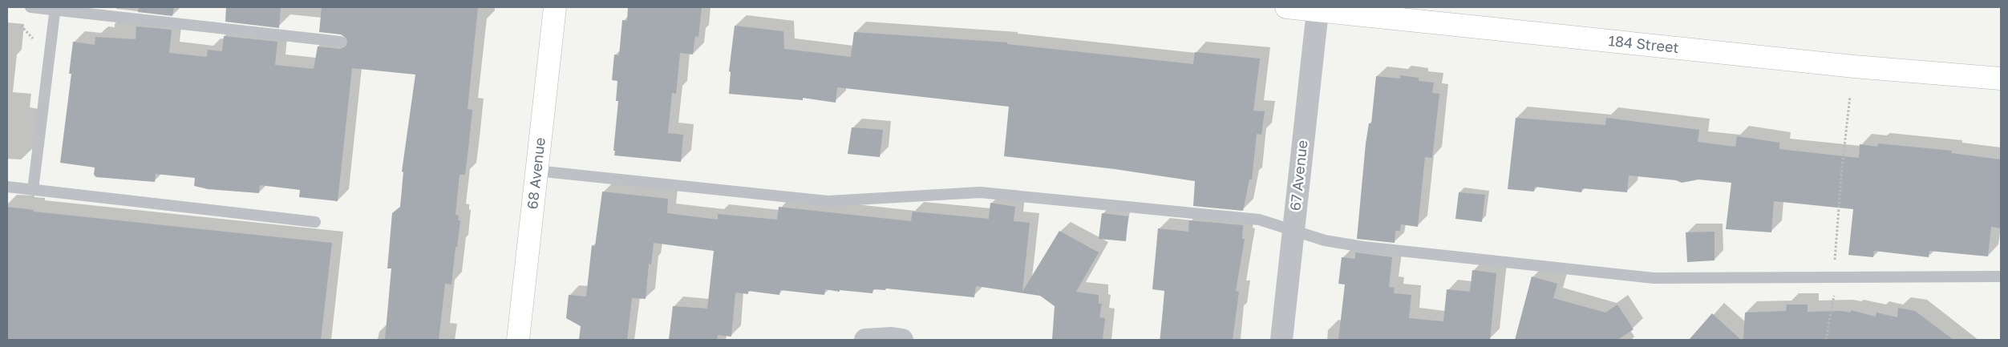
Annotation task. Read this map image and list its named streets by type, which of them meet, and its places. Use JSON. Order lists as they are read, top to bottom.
{
  "streets": {
    "main road": ["184 Street", "68 Avenue"],
    "street": ["67 Avenue"]
  },
  "crossings": [
    ["184 Street", "67 Avenue"]
  ]
}
